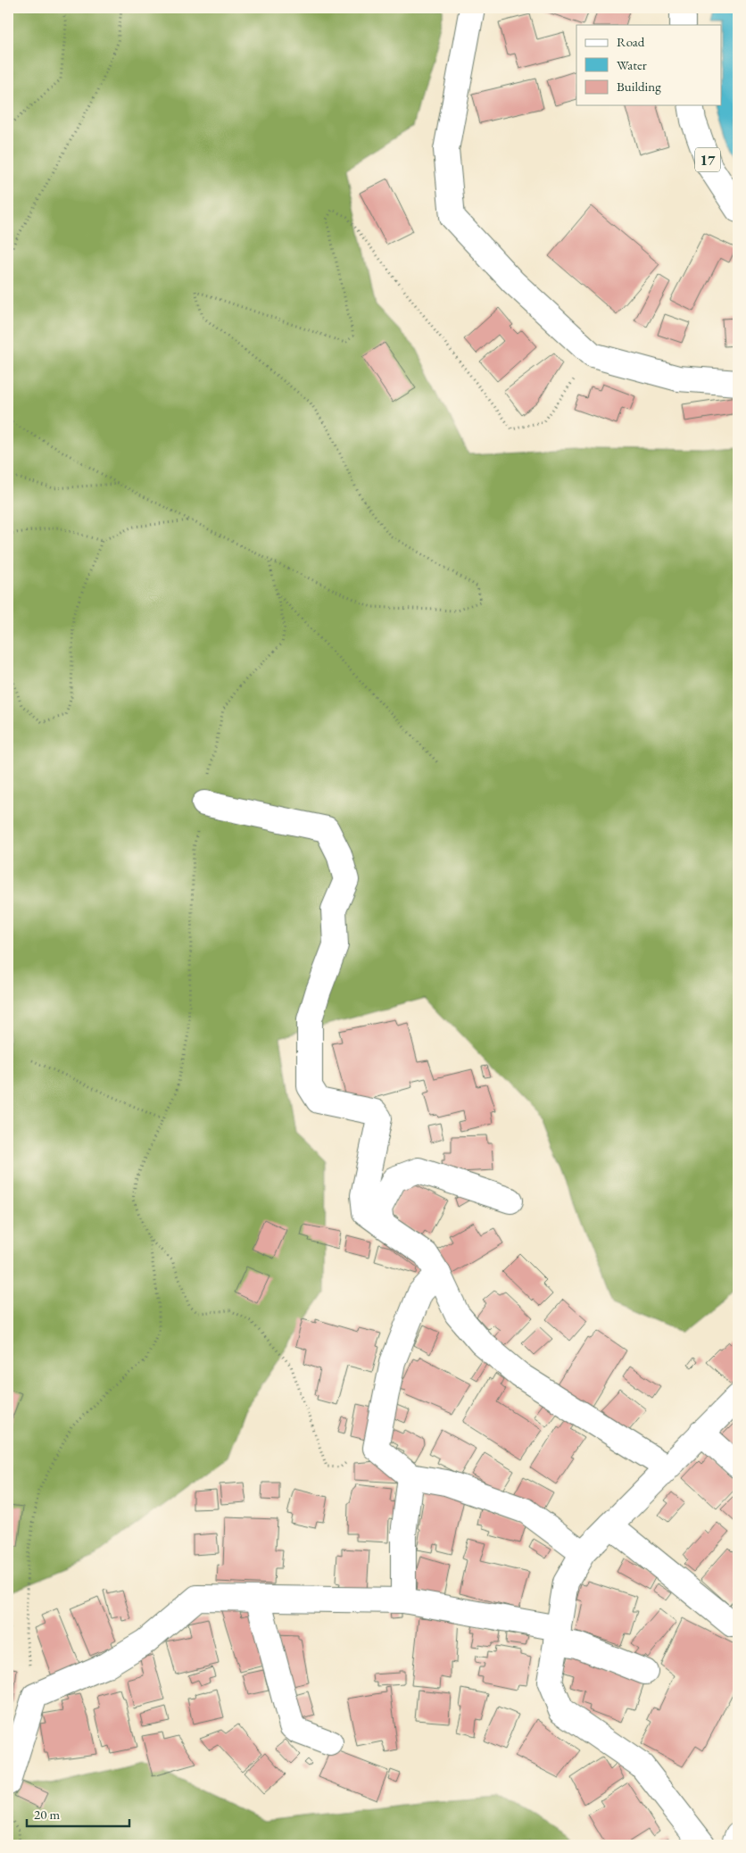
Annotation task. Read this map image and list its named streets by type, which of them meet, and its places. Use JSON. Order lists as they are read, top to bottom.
{
  "streets": {
    "street": ["17"]
  },
  "legend": ["Road", "Water", "Building"],
  "scale_bar": "20 m"
}
